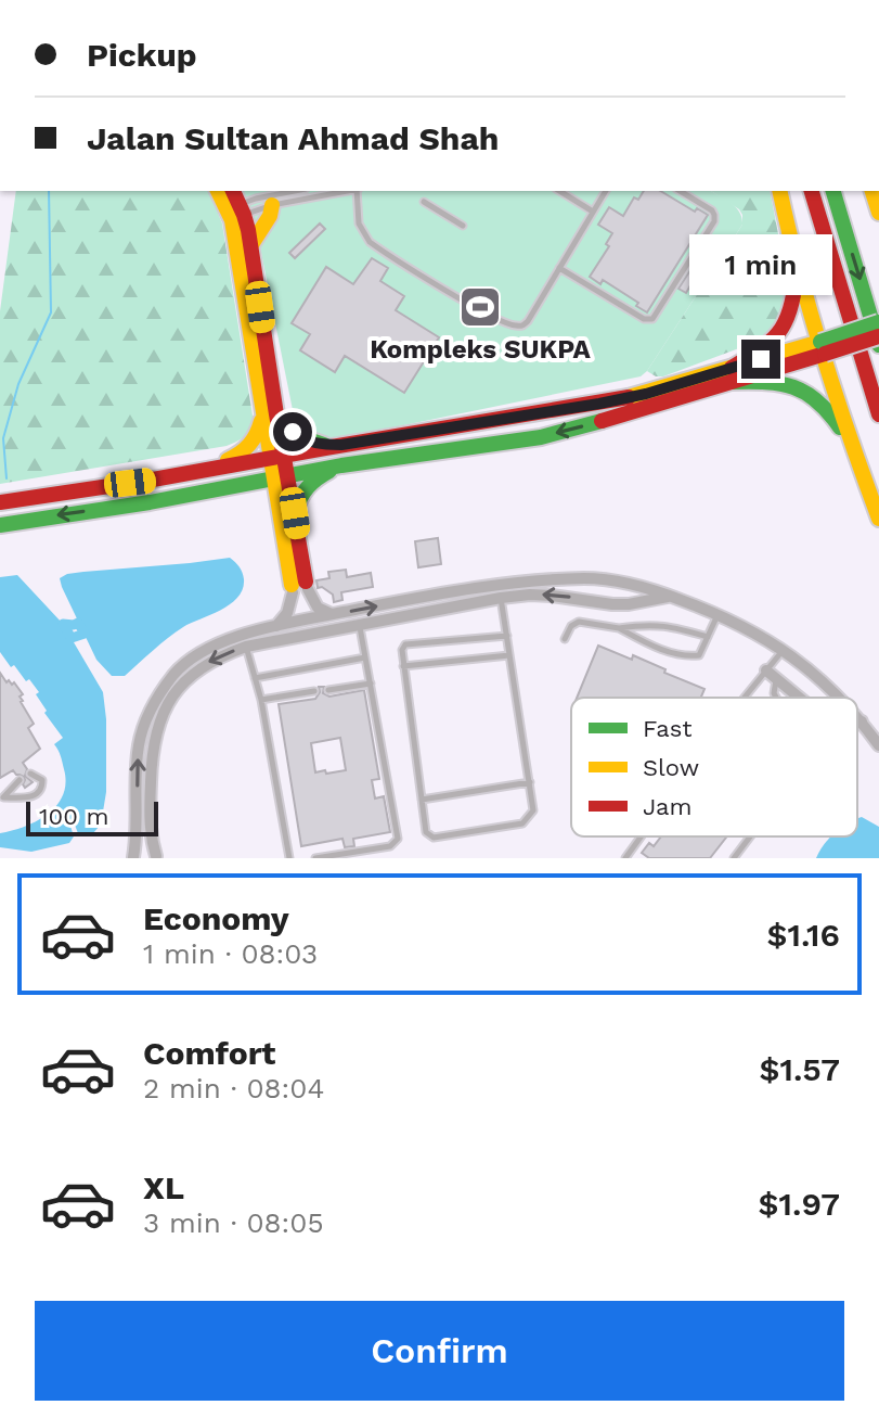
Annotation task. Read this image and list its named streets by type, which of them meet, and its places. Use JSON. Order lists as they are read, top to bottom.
{
  "places": {
    "sports": ["Kompleks SUKPA"]
  },
  "legend": ["Fast", "Slow", "Jam"],
  "scale_bar": "100 m",
  "page": {
    "banner": ["Pickup", "Jalan Sultan Ahmad Shah"],
    "bubble": "1 min",
    "scale": "100 m",
    "list": [
      {
        "name": "Economy",
        "note": "1 min · 08:03",
        "value": "$1.16"
      },
      {
        "name": "Comfort",
        "note": "2 min · 08:04",
        "value": "$1.57"
      },
      {
        "name": "XL",
        "note": "3 min · 08:05",
        "value": "$1.97"
      }
    ],
    "buttons": "Confirm"
  }
}
